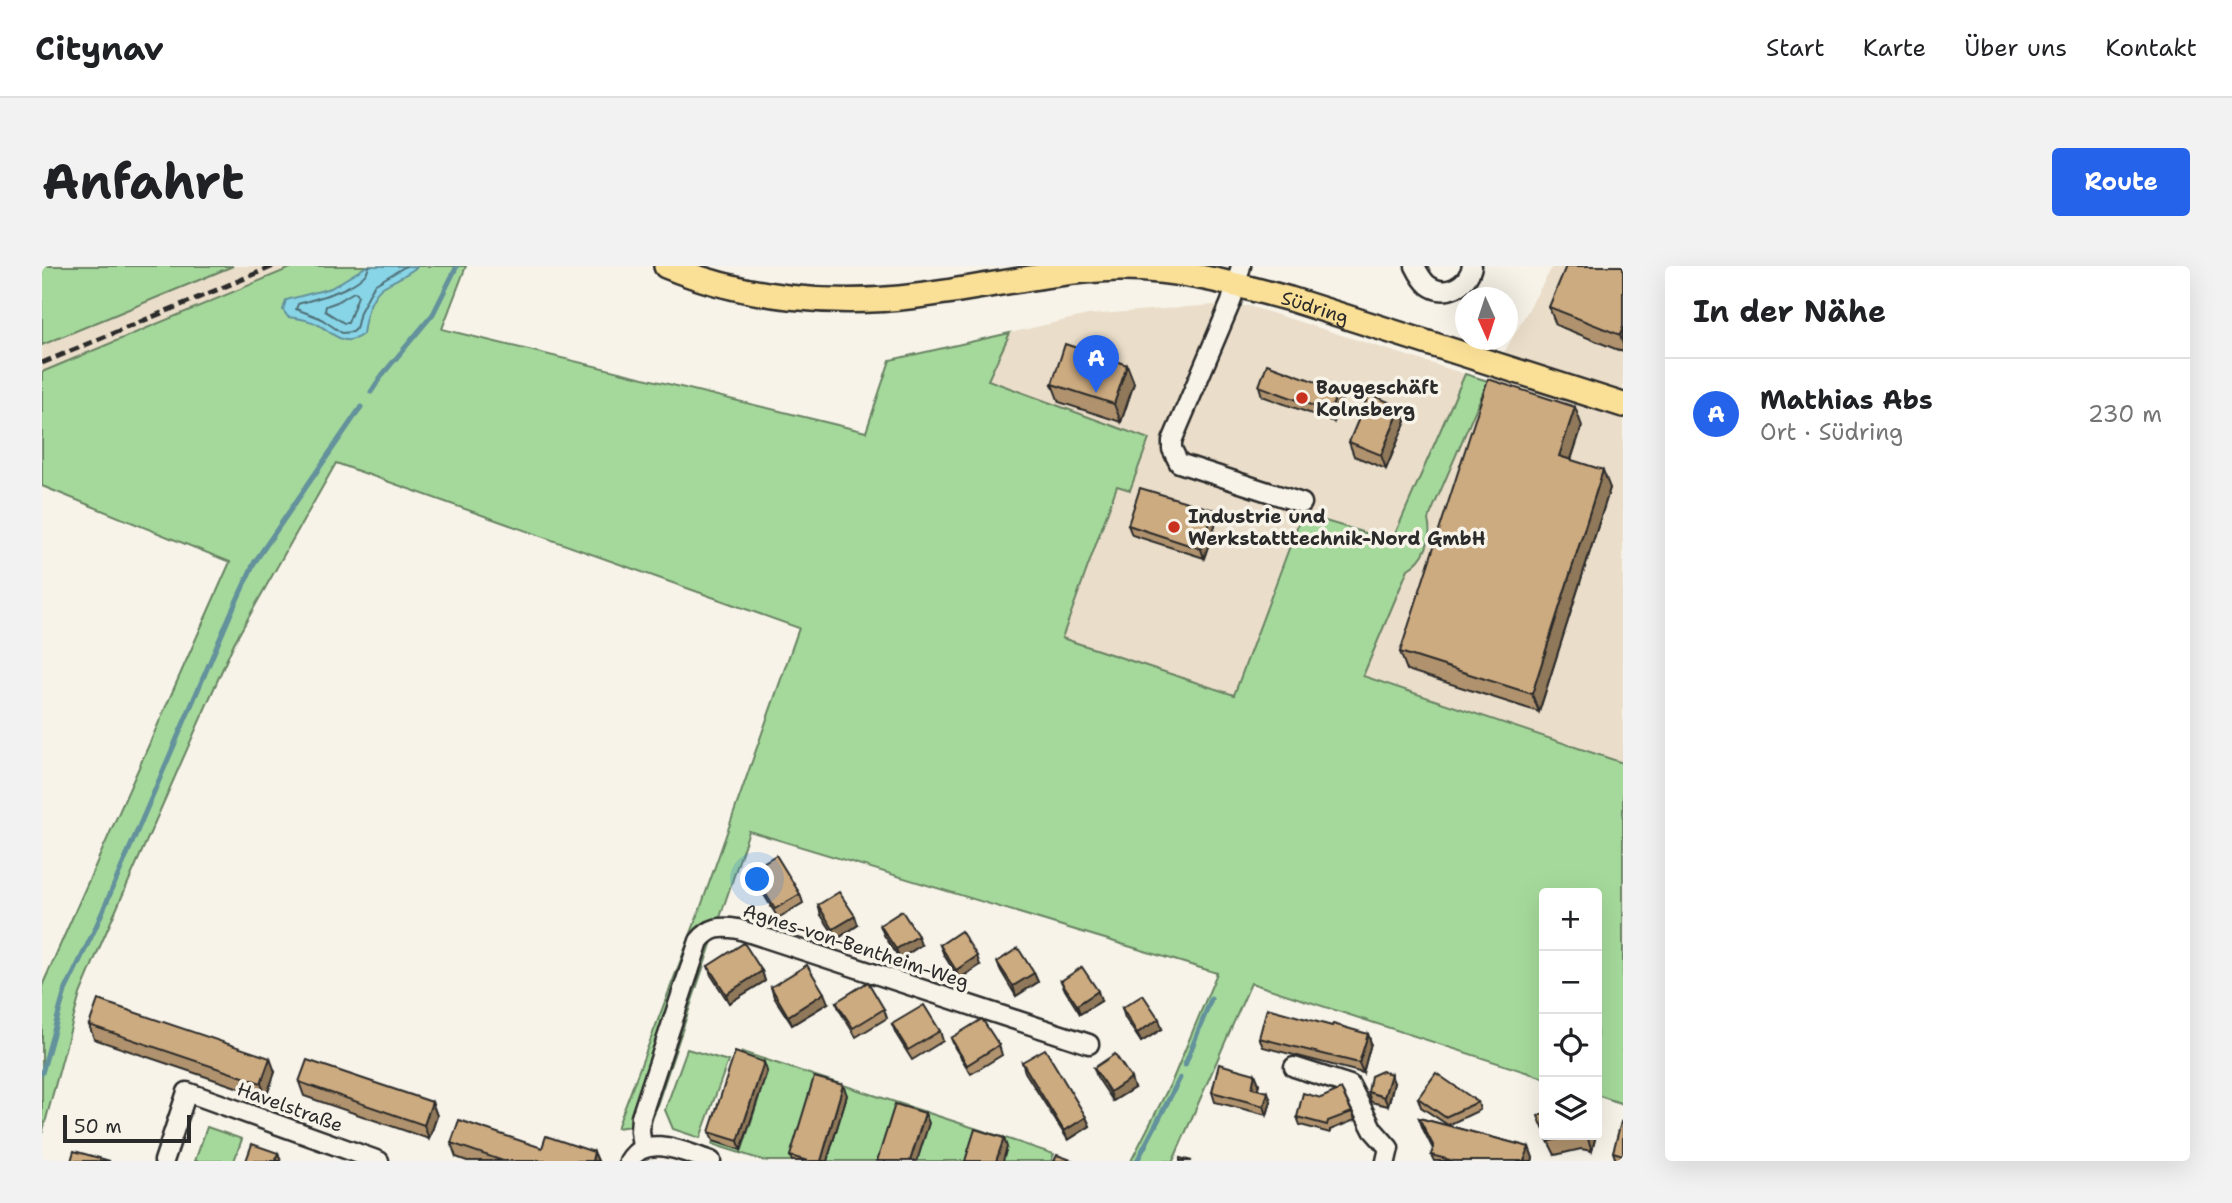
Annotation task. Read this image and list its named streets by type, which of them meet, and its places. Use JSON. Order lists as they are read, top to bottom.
{
  "streets": {
    "main road": ["Südring"],
    "street": ["Agnes-von-Bentheim-Weg", "Havelstraße"]
  },
  "places": ["Baugeschäft Kolnsberg", "Industrie und Werkstatttechnik-Nord GmbH"],
  "scale_bar": "50 m",
  "north": "bottom",
  "page": {
    "header": "Citynav",
    "nav": [
      "Start",
      "Karte",
      "Über uns",
      "Kontakt"
    ],
    "buttons": "Route",
    "title": "Anfahrt",
    "heading": "In der Nähe",
    "pins": "A",
    "list": [
      {
        "mark": "A",
        "name": "Mathias Abs",
        "note": "Ort · Südring",
        "value": "230 m"
      }
    ],
    "map_buttons": ["+", "−"],
    "scale": "50 m"
  }
}
